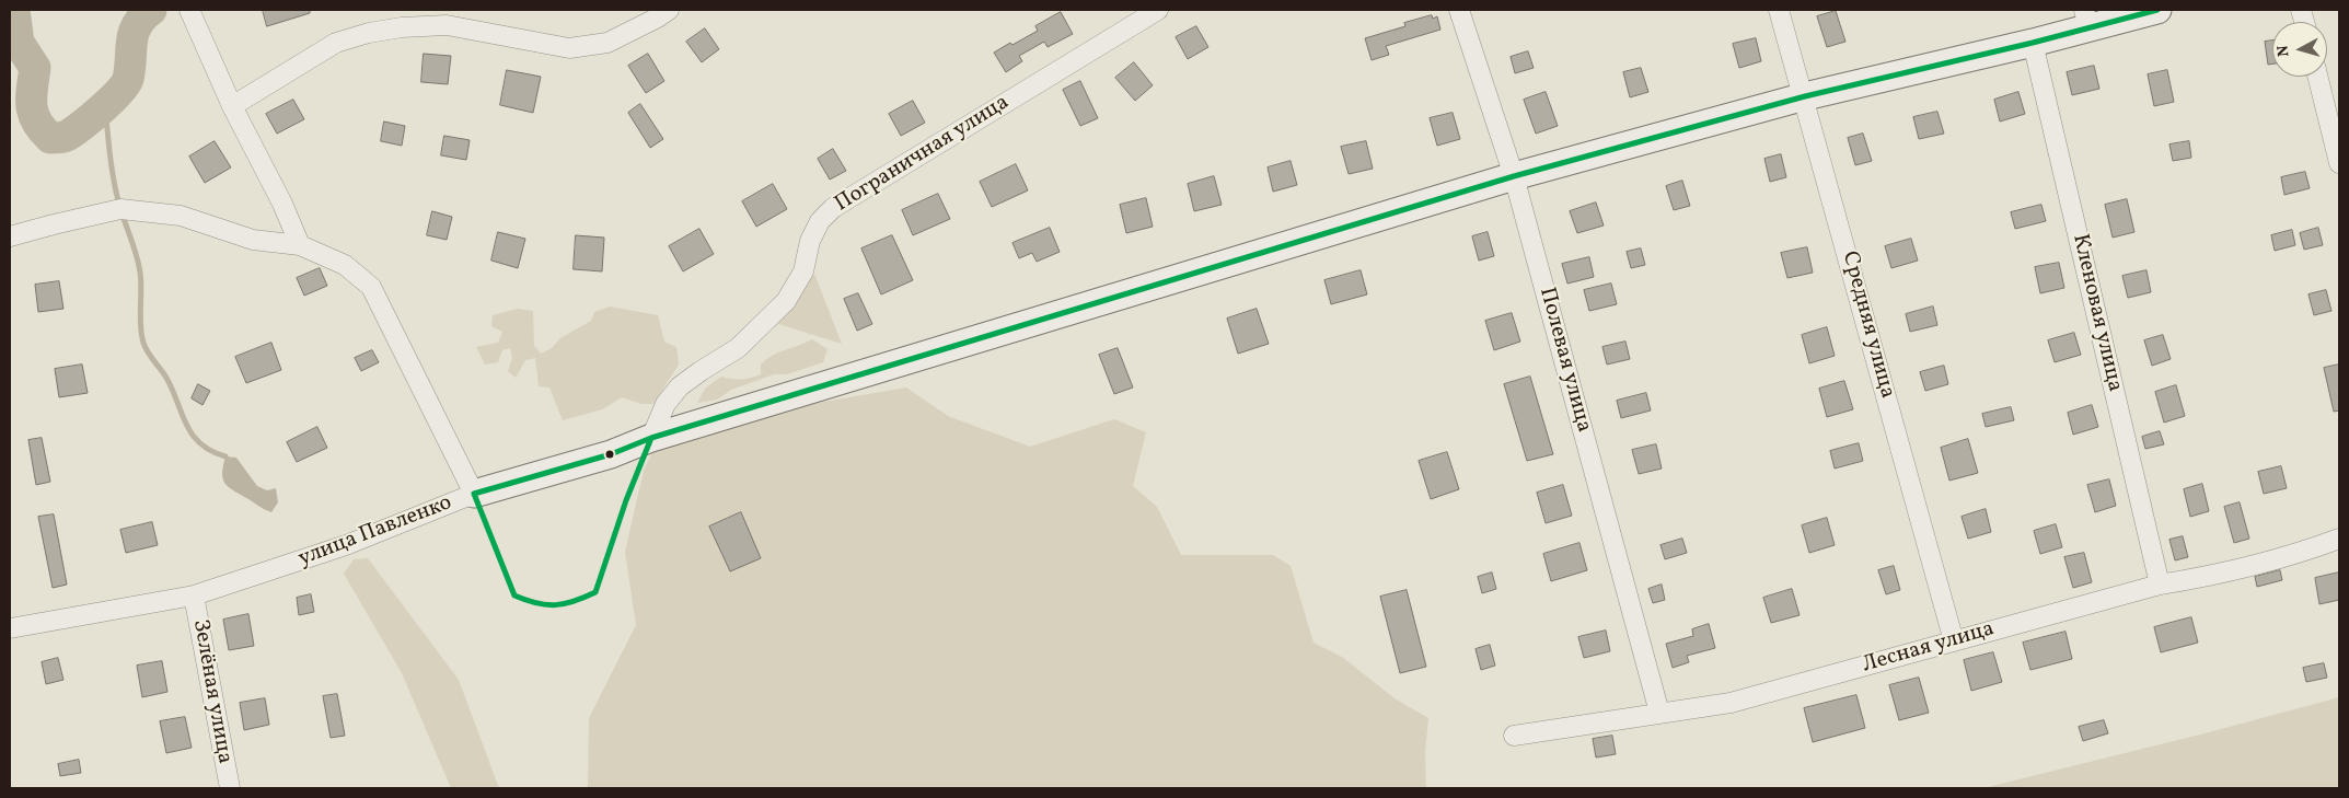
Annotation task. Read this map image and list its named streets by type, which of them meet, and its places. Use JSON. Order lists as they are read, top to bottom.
{
  "streets": {
    "street": [
      "Пограничная улица",
      "Кленовая улица",
      "Средняя улица",
      "Полевая улица",
      "улица Павленко",
      "Лесная улица",
      "Зелёная улица"
    ]
  },
  "crossings": [
    ["Пограничная улица", "улица Павленко"],
    ["Кленовая улица", "улица Павленко"],
    ["Кленовая улица", "Лесная улица"],
    ["Средняя улица", "улица Павленко"],
    ["Средняя улица", "Лесная улица"],
    ["Полевая улица", "улица Павленко"],
    ["Полевая улица", "Лесная улица"],
    ["улица Павленко", "Зелёная улица"]
  ],
  "north": "left"
}
